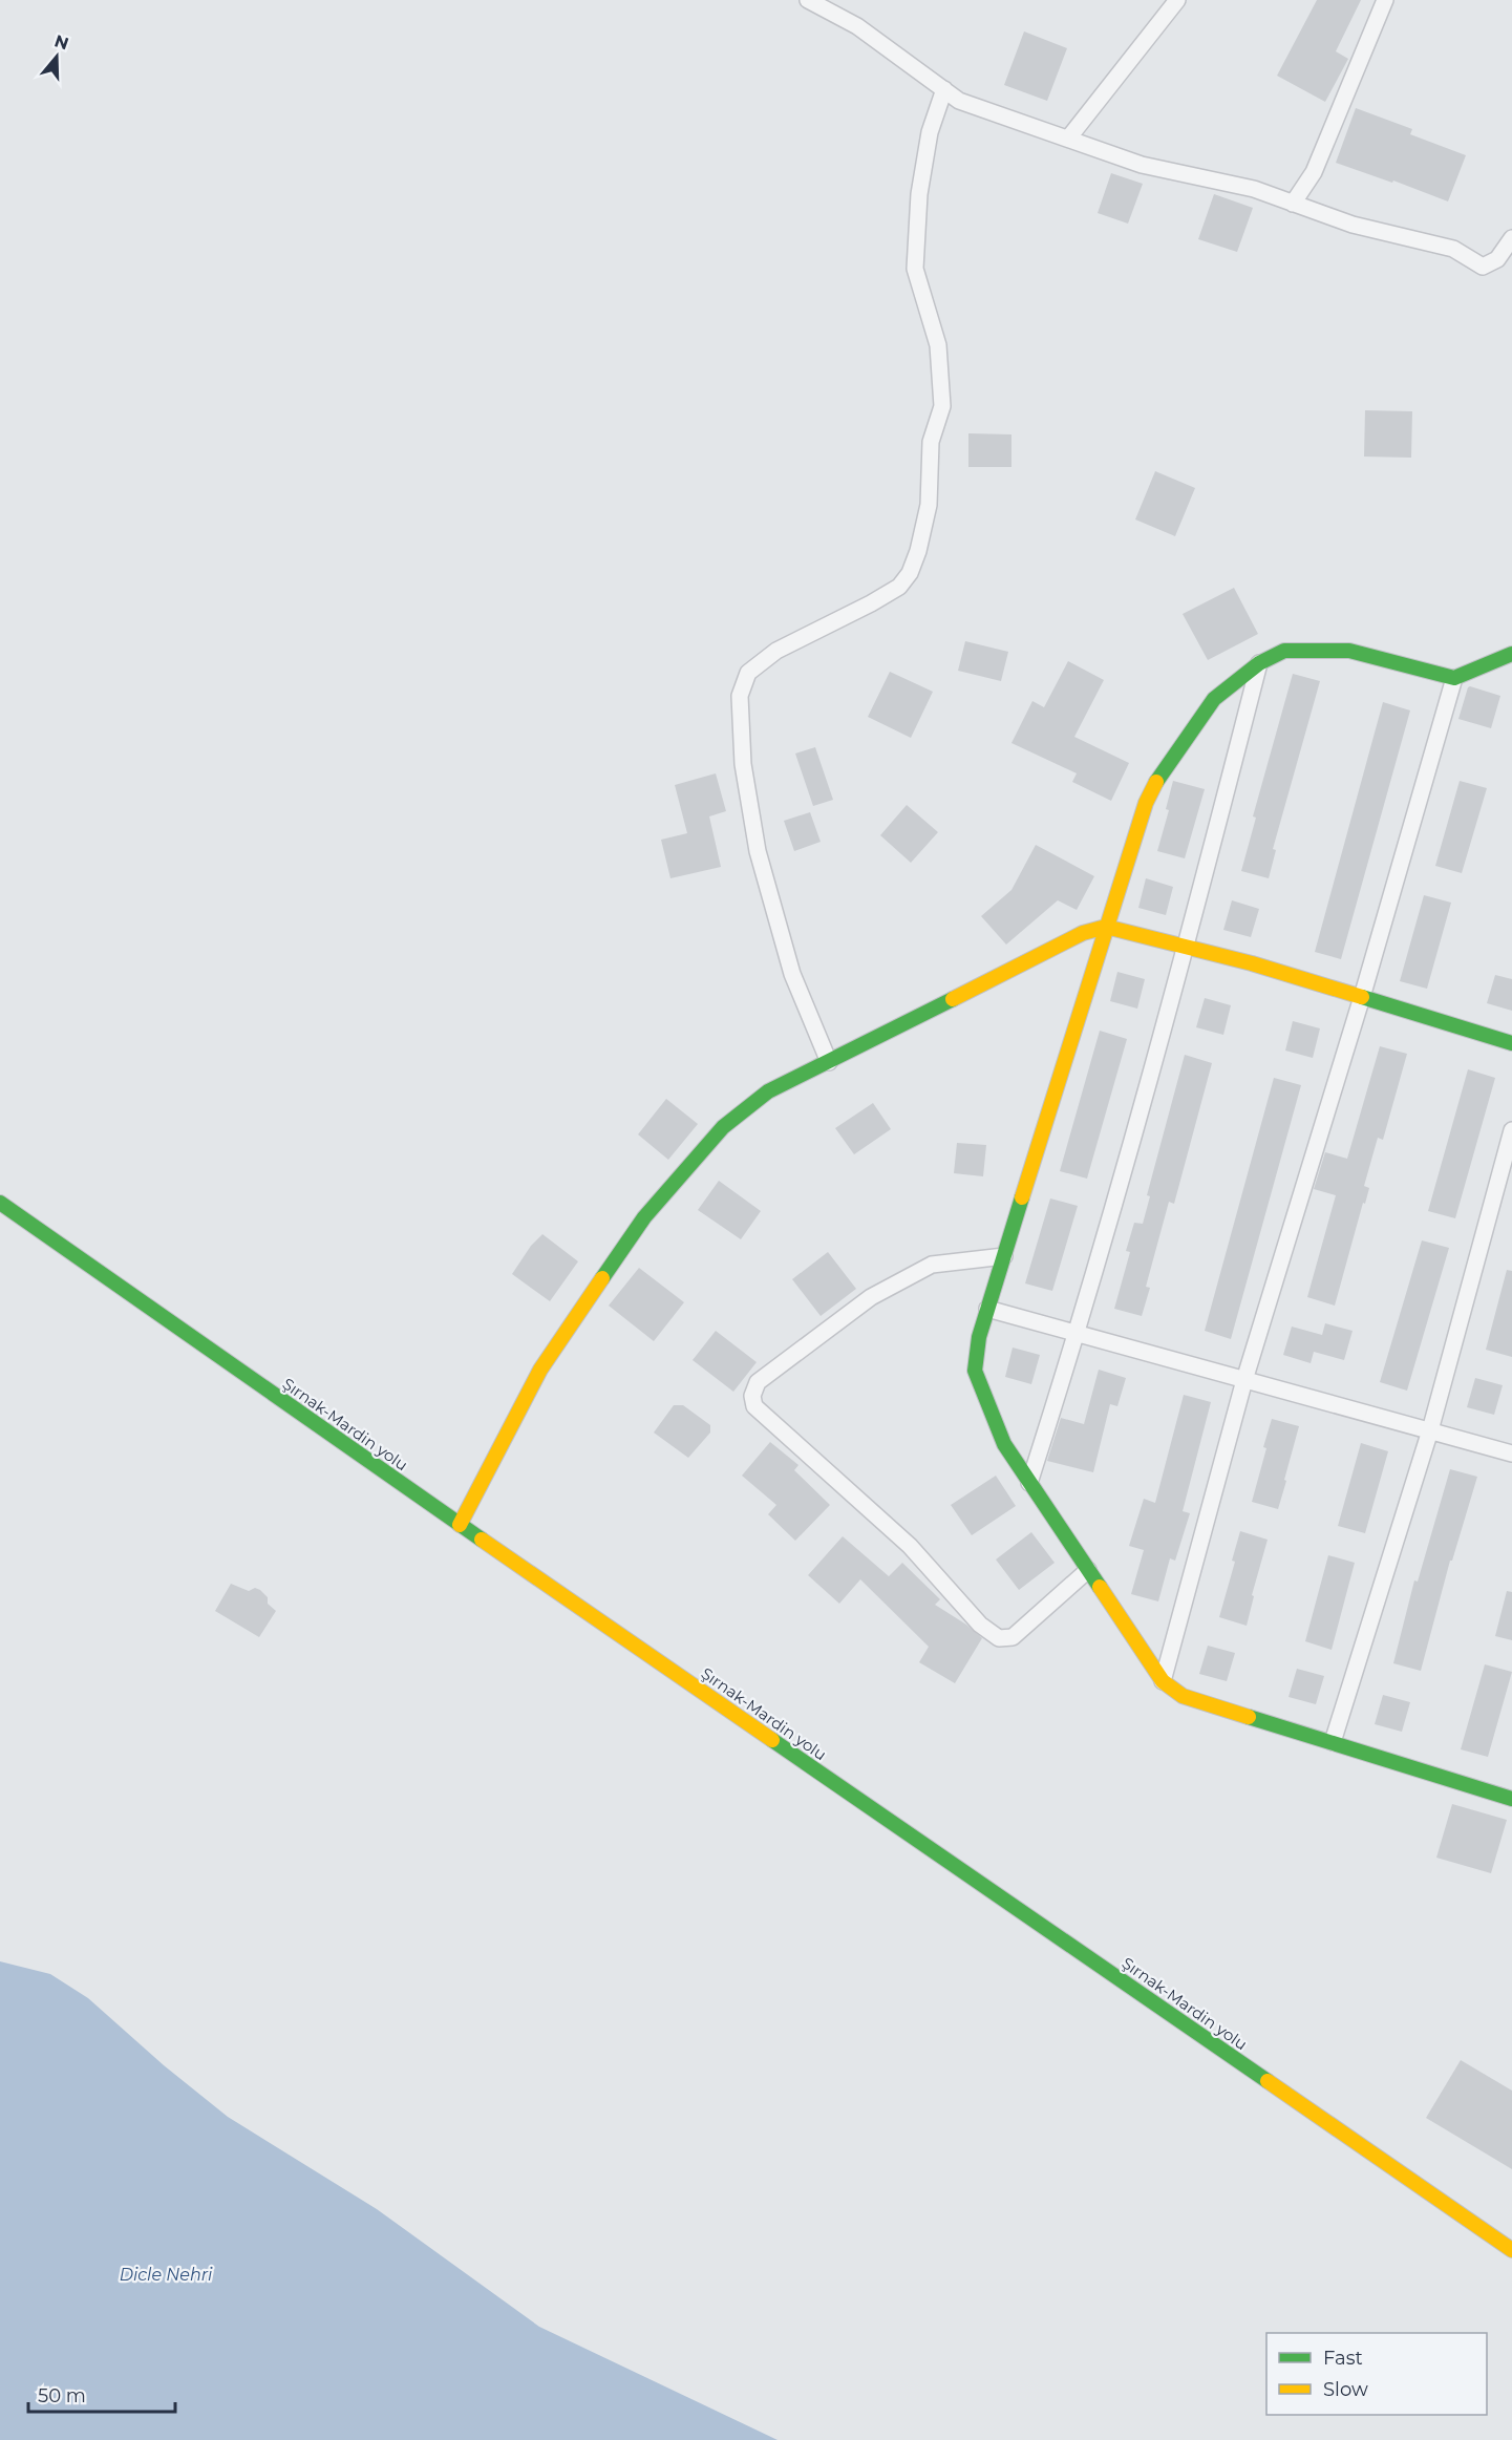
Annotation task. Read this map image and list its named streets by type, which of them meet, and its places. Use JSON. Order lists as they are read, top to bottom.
{
  "streets": {
    "street": ["Şırnak-Mardin yolu"]
  },
  "water": ["Dicle Nehri"],
  "legend": ["Fast", "Slow"],
  "scale_bar": "50 m",
  "north": "top"
}
